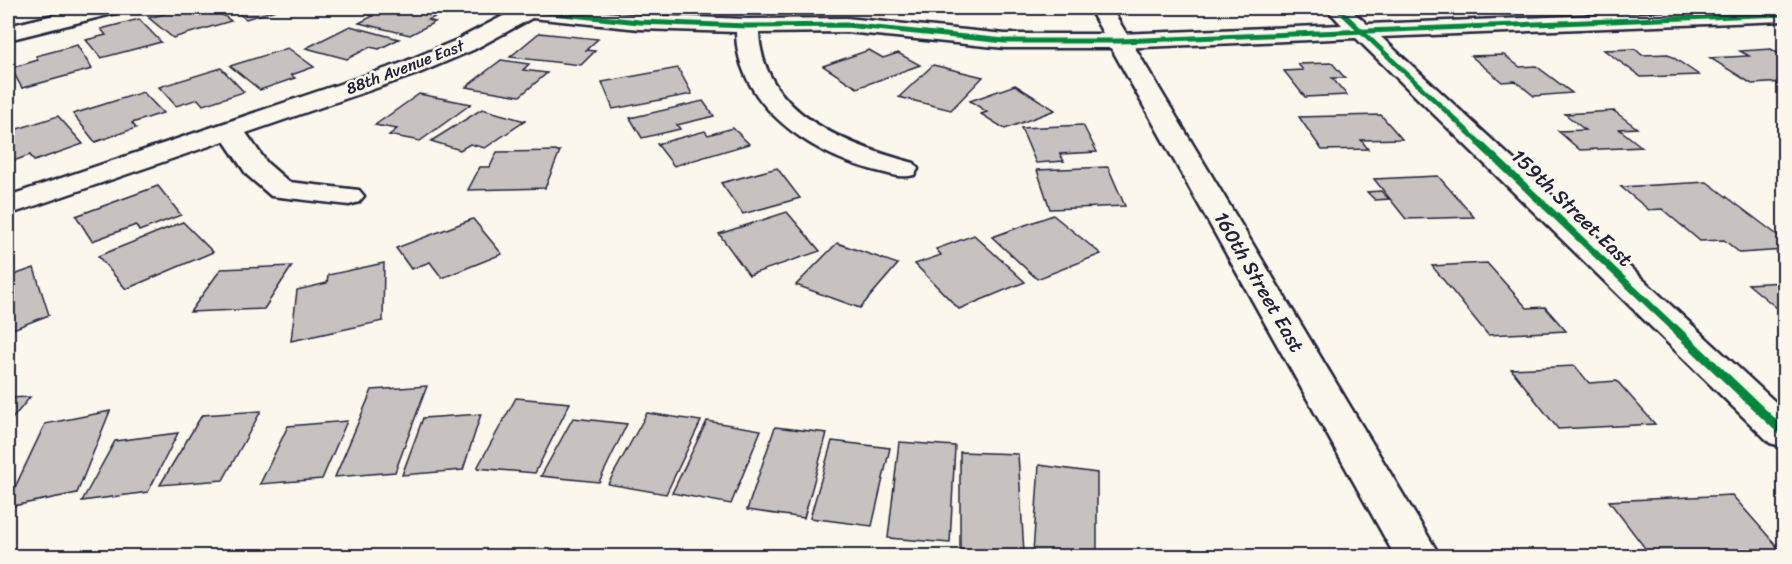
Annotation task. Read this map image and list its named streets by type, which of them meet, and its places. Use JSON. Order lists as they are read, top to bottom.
{
  "streets": {
    "street": ["88th Avenue East", "159th Street East", "160th Street East"]
  },
  "crossings": [
    ["88th Avenue East", "159th Street East"],
    ["88th Avenue East", "160th Street East"]
  ]
}
